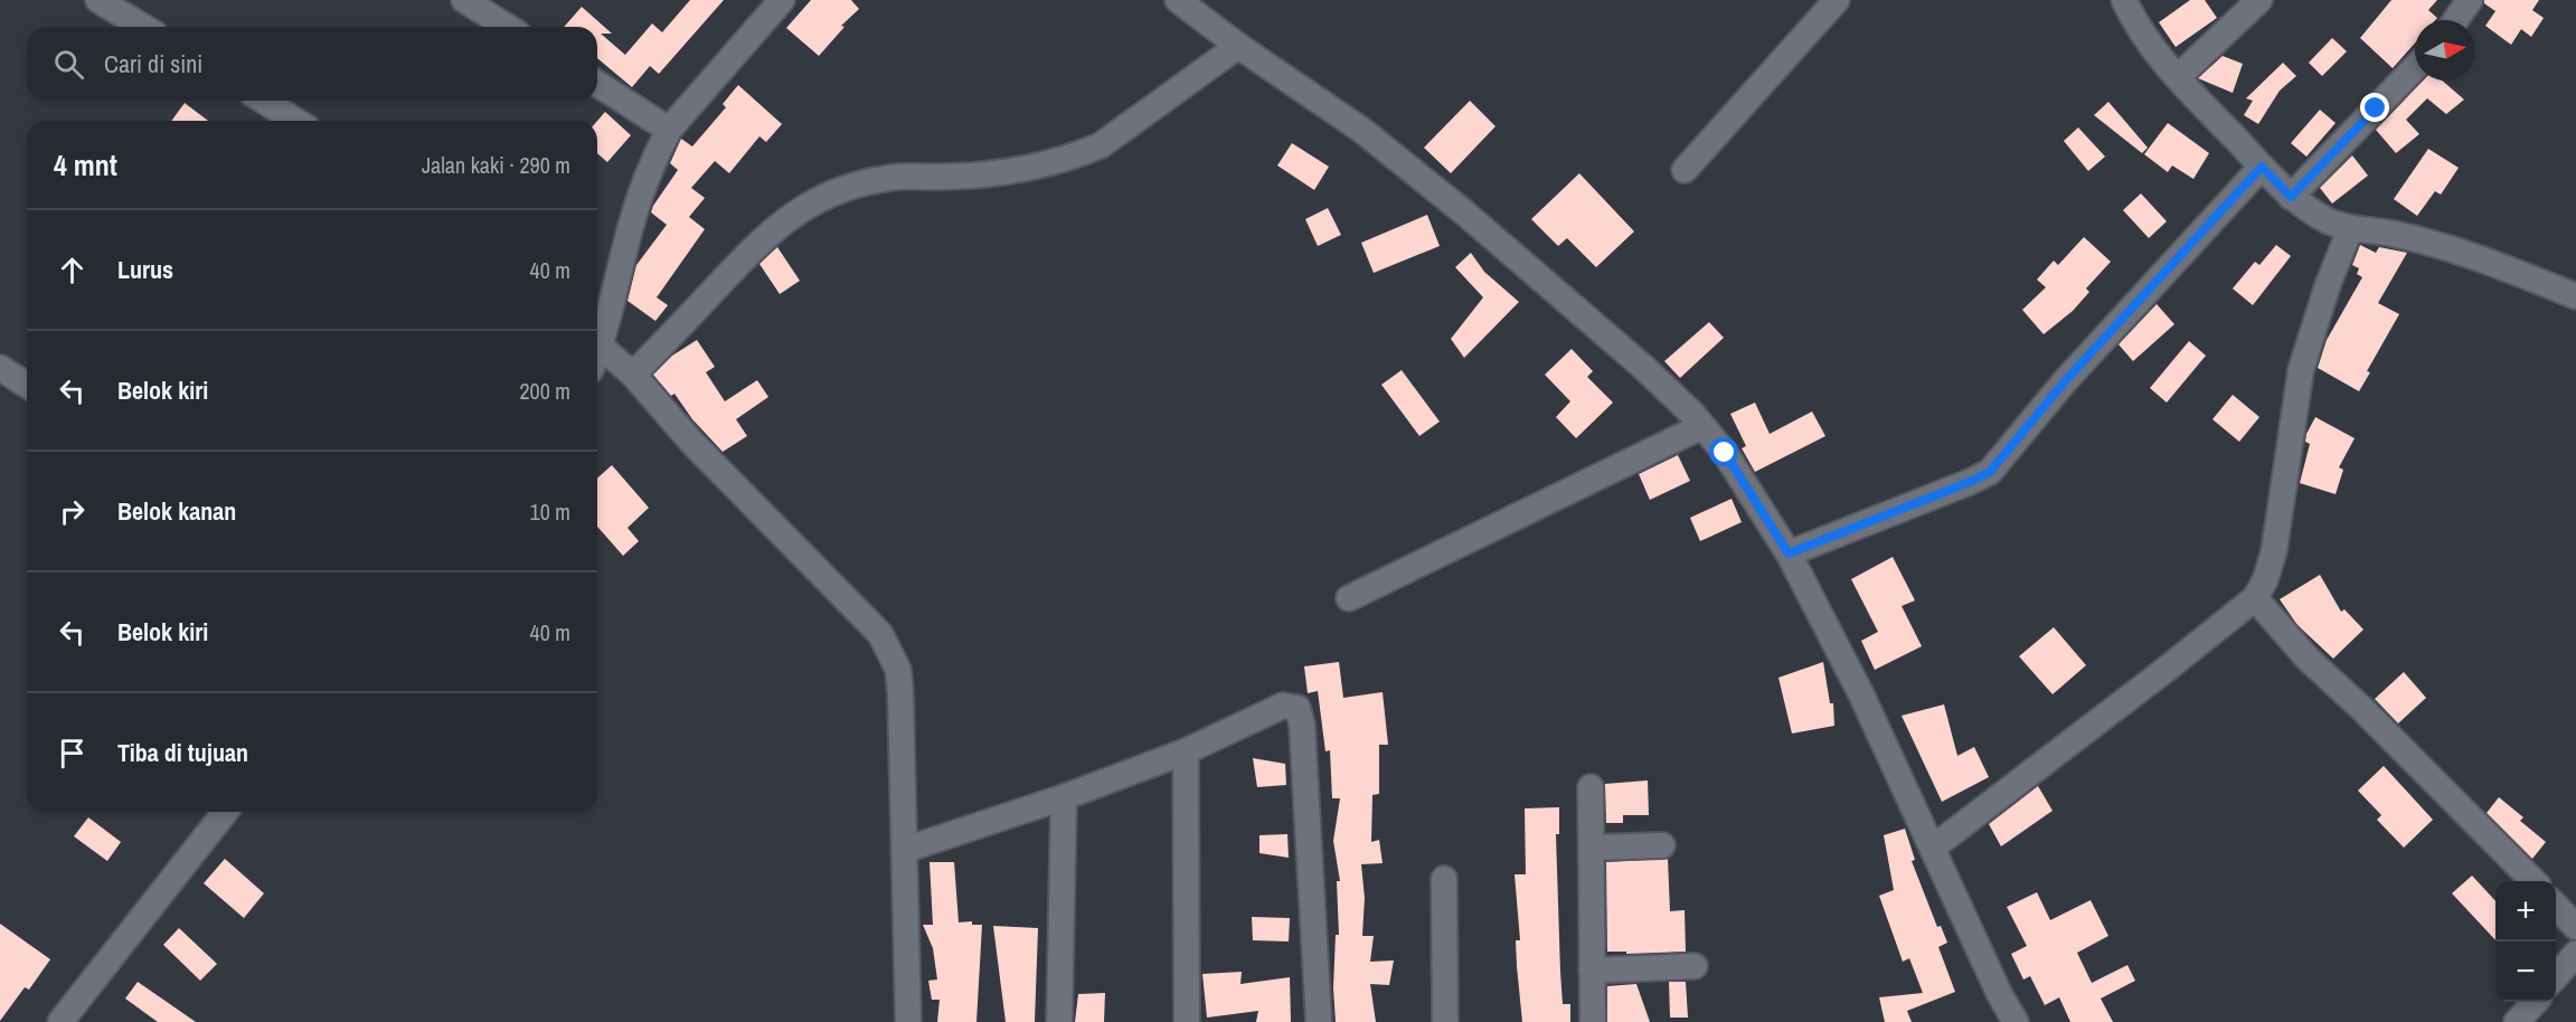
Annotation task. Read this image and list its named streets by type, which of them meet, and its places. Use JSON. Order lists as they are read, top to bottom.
{
  "north": "right",
  "page": {
    "search": "Cari di sini",
    "heading": ["4 mnt", "Jalan kaki · 290 m"],
    "list": [
      ["Lurus", "40 m"],
      ["Belok kiri", "200 m"],
      ["Belok kanan", "10 m"],
      ["Belok kiri", "40 m"],
      "Tiba di tujuan"
    ],
    "map_buttons": ["+", "−"]
  }
}
